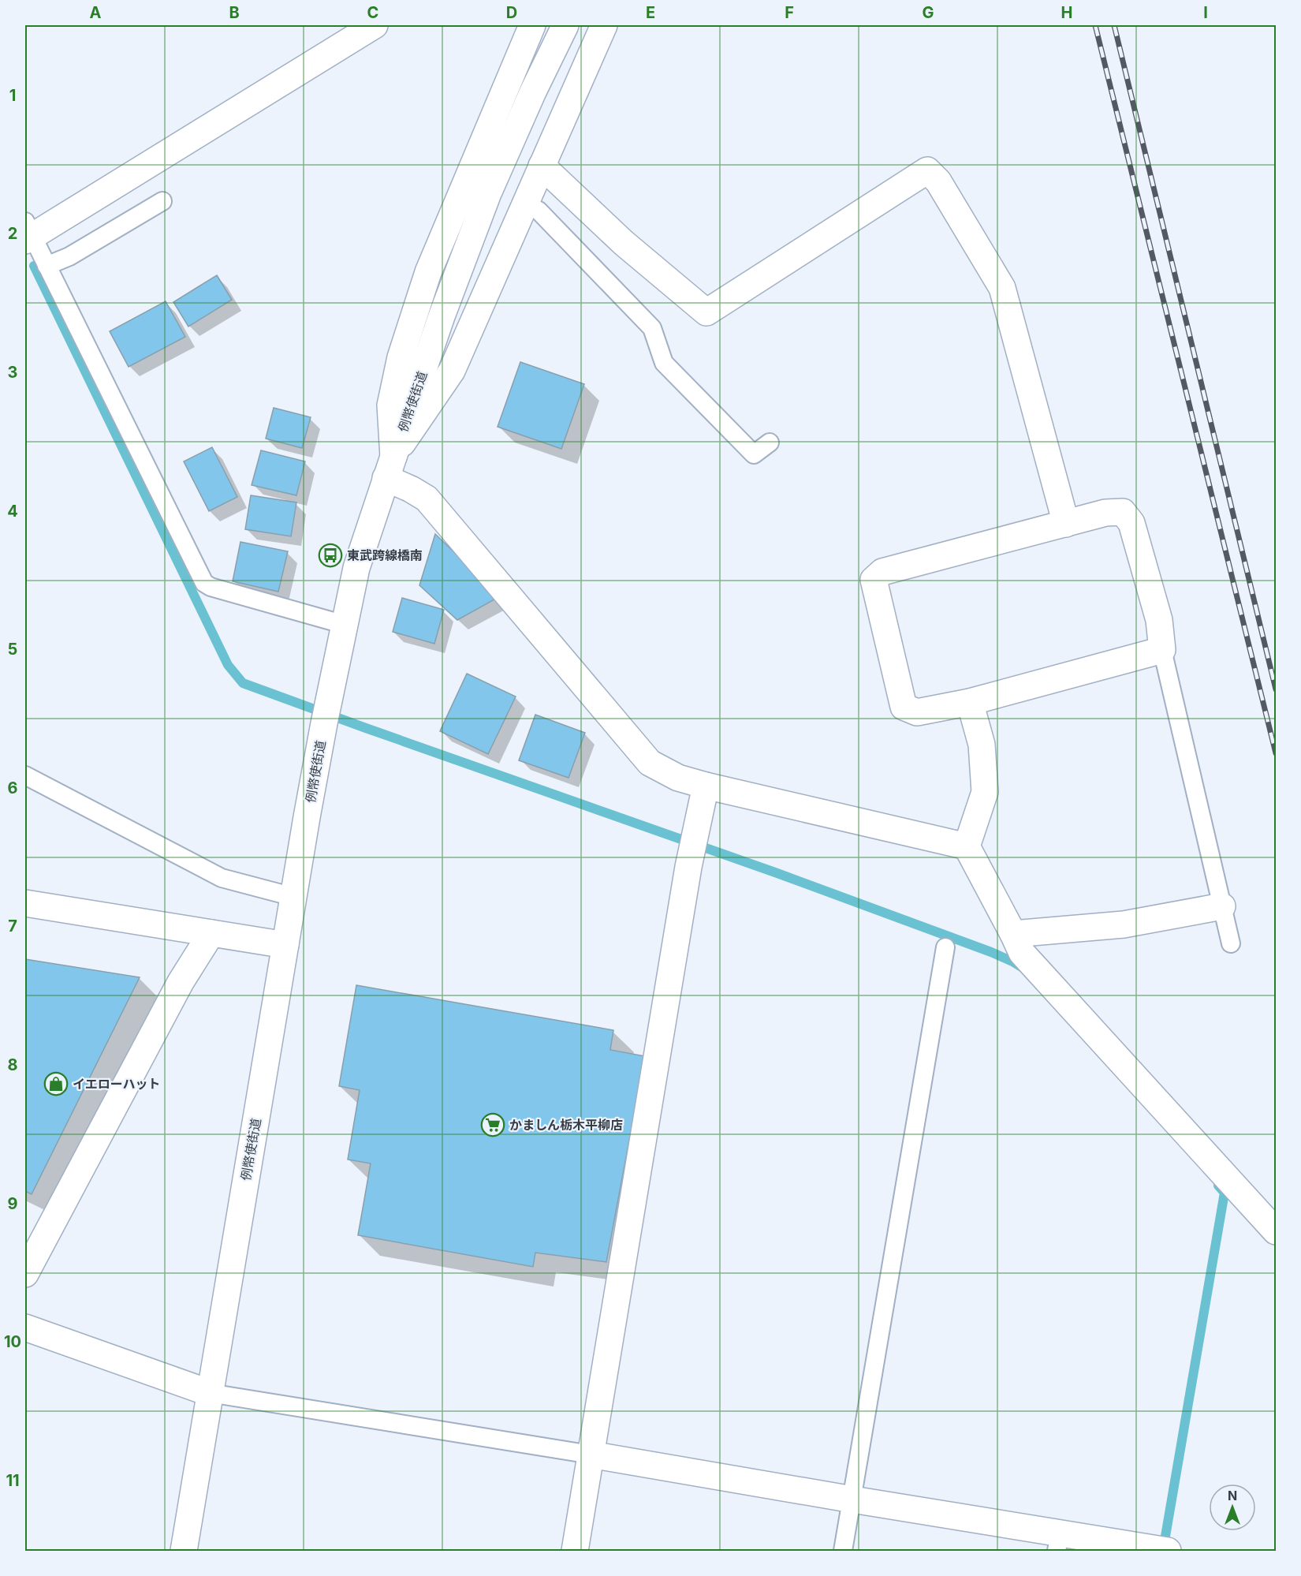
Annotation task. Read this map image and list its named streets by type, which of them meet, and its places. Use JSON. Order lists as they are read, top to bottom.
{
  "streets": {
    "street": ["例幣使街道"]
  },
  "places": {
    "bus stop": ["東武跨線橋南"],
    "shop": ["イエローハット"],
    "supermarket": ["かましん栃木平柳店"]
  },
  "north": "top",
  "grid": {
    "columns": [
      "A",
      "B",
      "C",
      "D",
      "E",
      "F",
      "G",
      "H",
      "I"
    ],
    "rows": [
      "1",
      "2",
      "3",
      "4",
      "5",
      "6",
      "7",
      "8",
      "9",
      "10",
      "11"
    ]
  }
}
